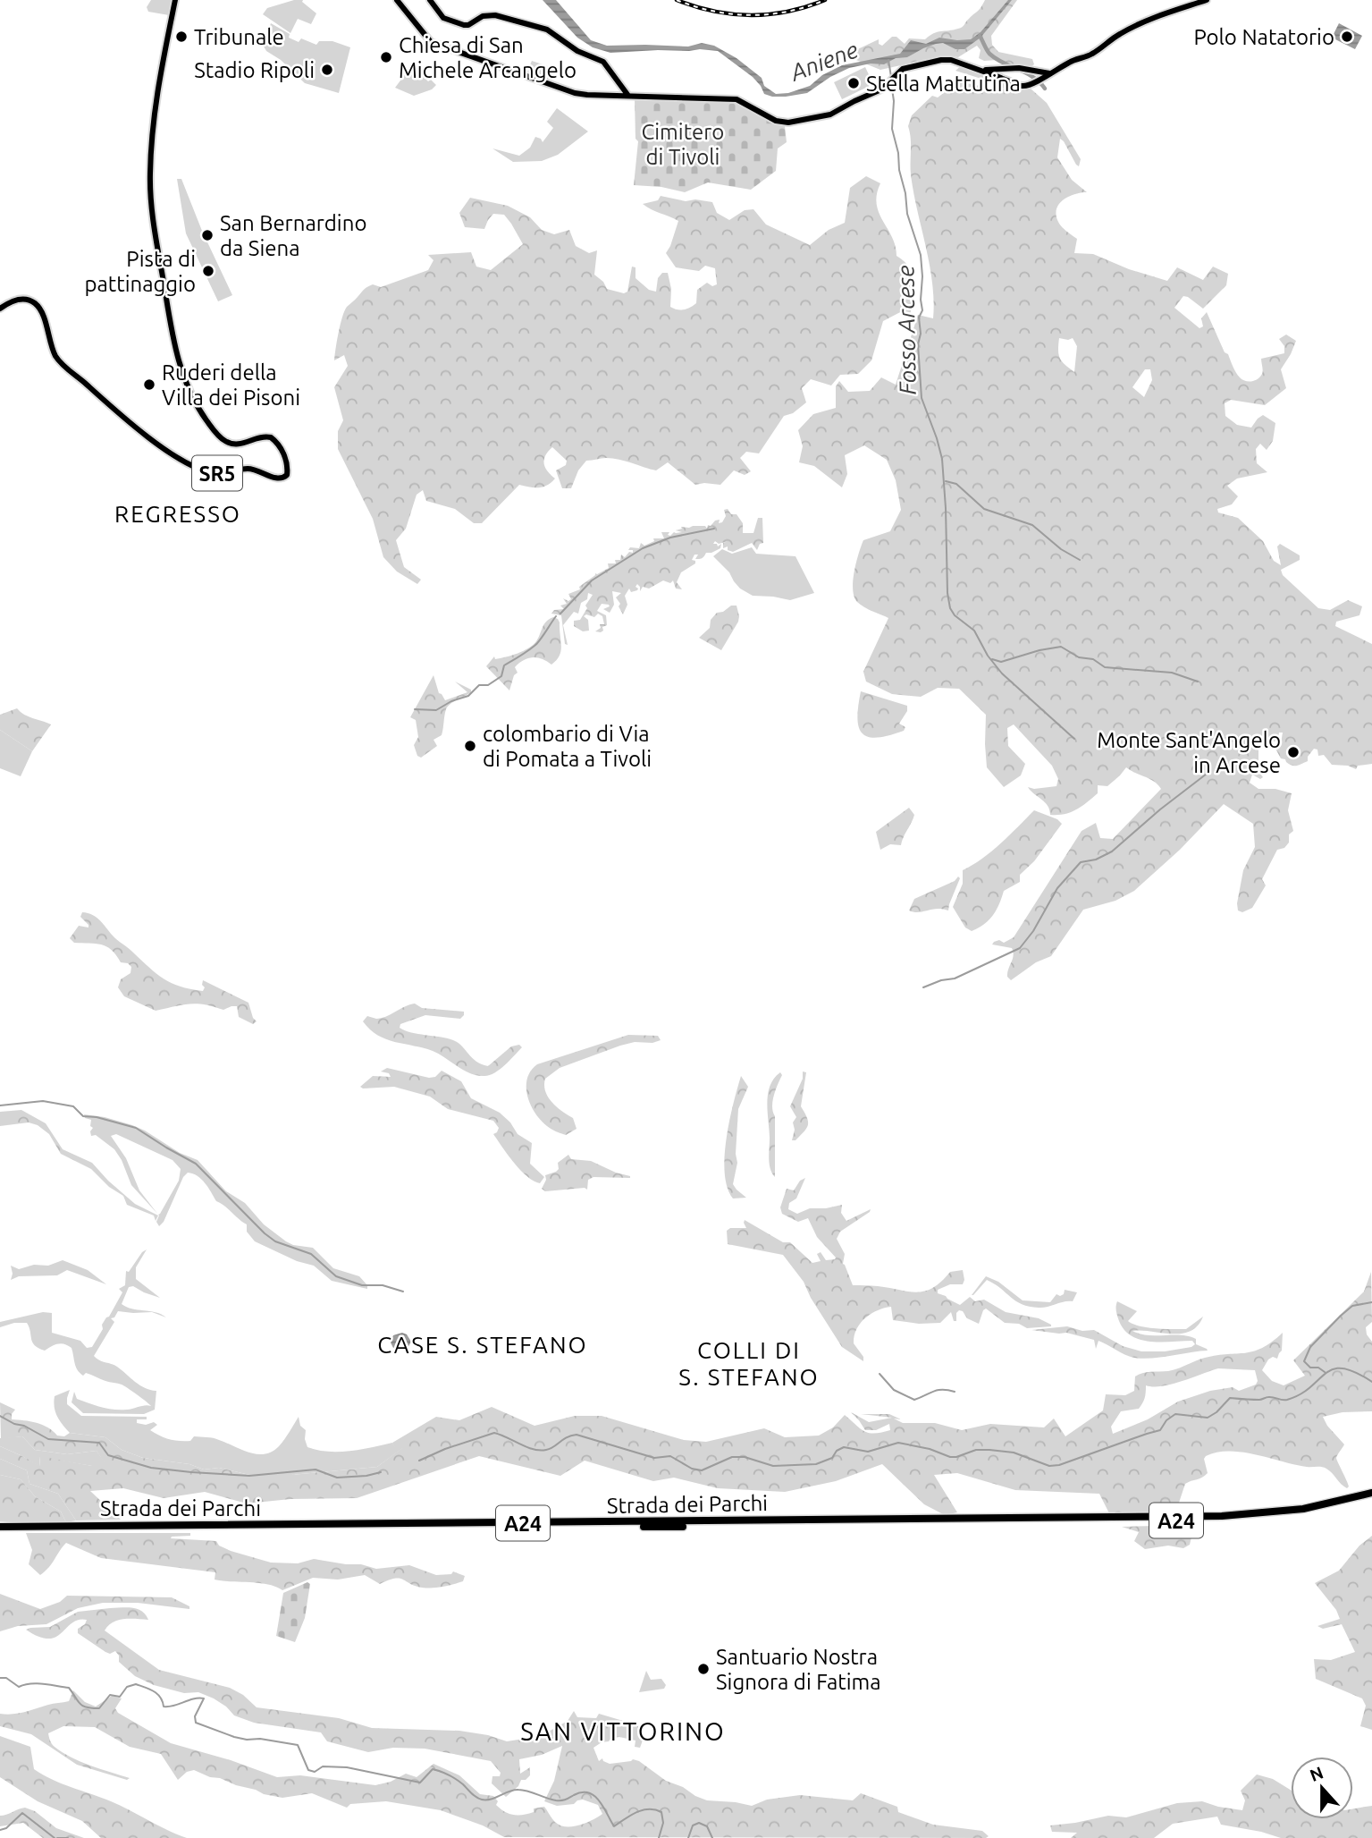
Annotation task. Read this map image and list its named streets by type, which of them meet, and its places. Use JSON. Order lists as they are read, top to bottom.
{
  "streets": {
    "highway": ["Strada dei Parchi", "A24"],
    "main road": ["SR5"]
  },
  "districts": [
    "REGRESSO",
    "CASE S. STEFANO",
    "COLLI DI S. STEFANO",
    "SAN VITTORINO"
  ],
  "water": ["Aniene", "Fosso Arcese"],
  "parks": ["Cimitero di Tivoli"],
  "places": [
    "Tribunale",
    "Polo Natatorio",
    "Chiesa di San Michele Arcangelo",
    "Stadio Ripoli",
    "Stella Mattutina",
    "San Bernardino da Siena",
    "Pista di pattinaggio",
    "Ruderi della Villa dei Pisoni",
    "colombario di Via di Pomata a Tivoli",
    "Monte Sant'Angelo in Arcese",
    "Santuario Nostra Signora di Fatima"
  ],
  "north": "top"
}
